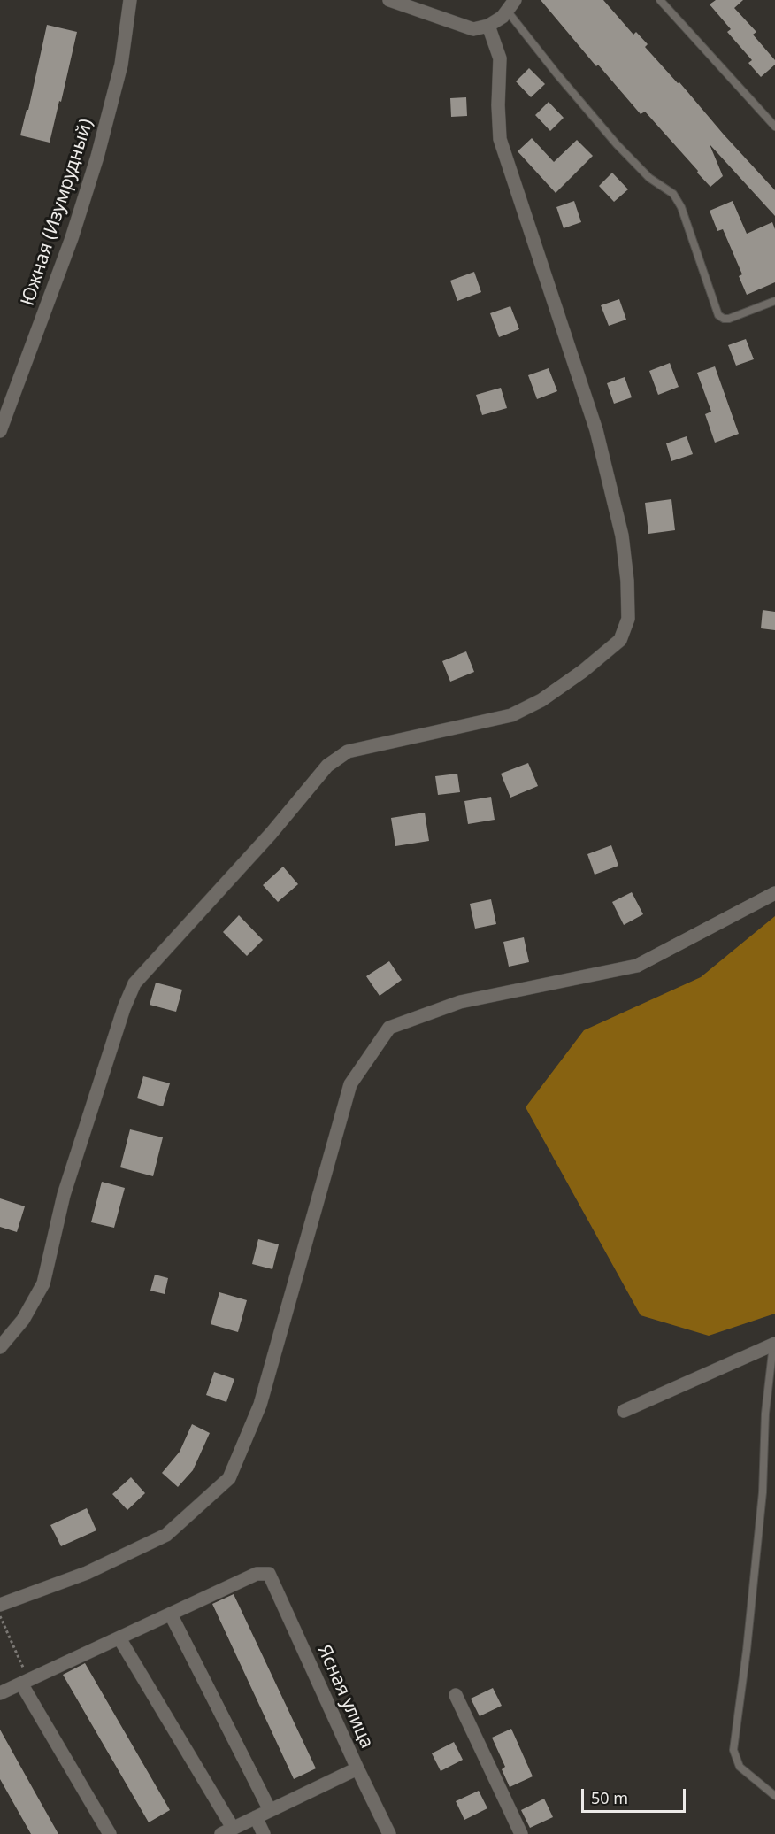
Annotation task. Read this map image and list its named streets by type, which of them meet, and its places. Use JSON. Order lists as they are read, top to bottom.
{
  "streets": {
    "street": ["Южная (Изумрудный)", "Ясная улица"]
  },
  "scale_bar": "50 m"
}
